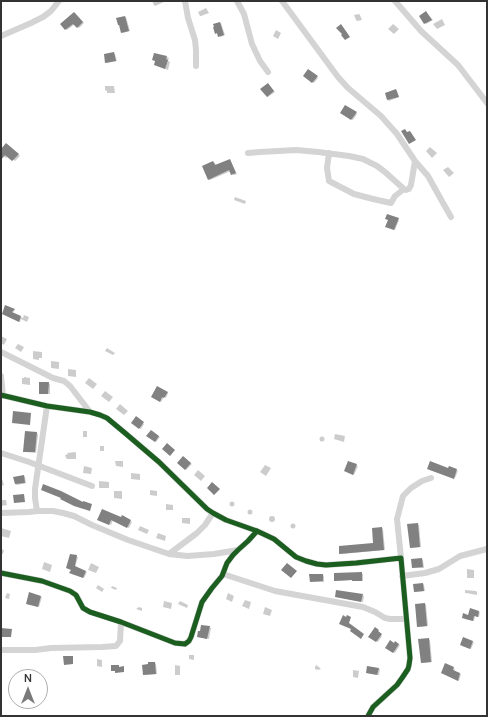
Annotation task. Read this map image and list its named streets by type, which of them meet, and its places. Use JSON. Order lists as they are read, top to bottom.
{
  "north": "top"
}
